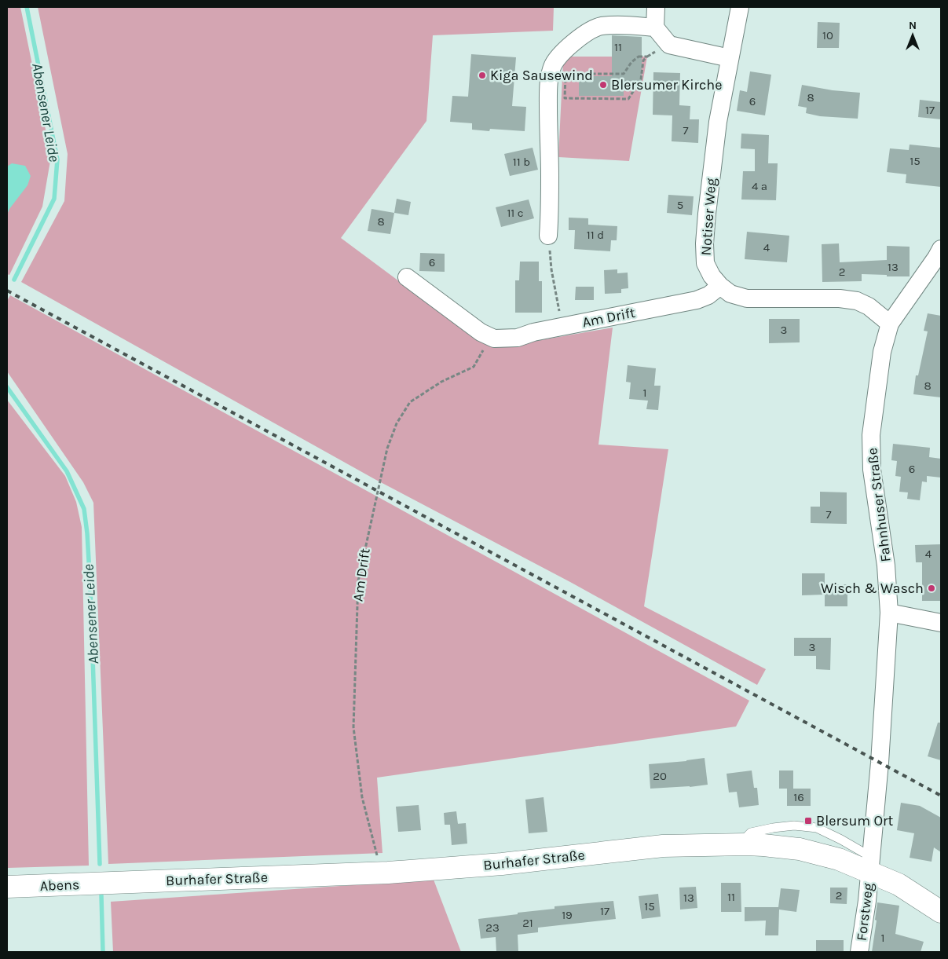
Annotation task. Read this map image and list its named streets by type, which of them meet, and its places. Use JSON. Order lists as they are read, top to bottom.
{
  "streets": {
    "main road": ["Burhafer Straße", "Abens"],
    "street": [
      "Notiser Weg",
      "Am Drift",
      "Fahnhuser Straße",
      "Forstweg"
    ]
  },
  "crossings": [
    ["Notiser Weg", "Am Drift"],
    ["Notiser Weg", "Fahnhuser Straße"],
    ["Fahnhuser Straße", "Burhafer Straße"],
    ["Fahnhuser Straße", "Forstweg"],
    ["Burhafer Straße", "Abens"],
    ["Burhafer Straße", "Forstweg"]
  ],
  "water": ["Abensener Leide"],
  "places": {
    "other": ["Kiga Sausewind", "Blersumer Kirche", "Wisch & Wasch"],
    "transit": ["Blersum Ort"]
  },
  "house_numbers": [
    "10",
    "11",
    "8",
    "6",
    "17",
    "7",
    "15",
    "11 b",
    "4 a",
    "5",
    "11 c",
    "8",
    "11 d",
    "4",
    "6",
    "13",
    "2",
    "3",
    "8",
    "1",
    "6",
    "7",
    "4",
    "3",
    "20",
    "16",
    "2",
    "11",
    "13",
    "15",
    "17",
    "19",
    "21",
    "23",
    "1"
  ],
  "north": "top"
}
